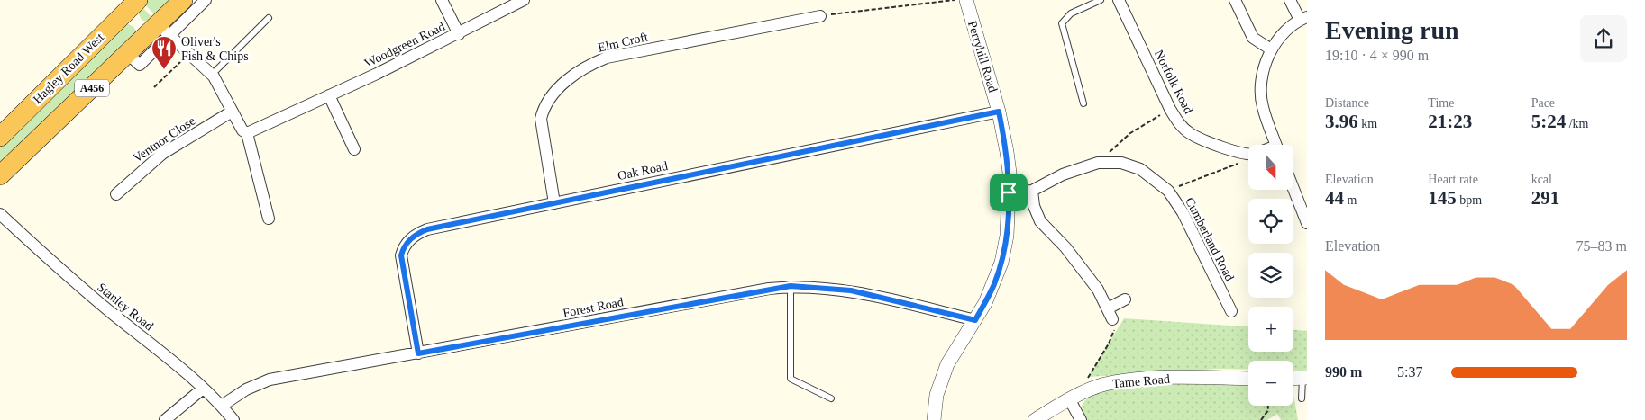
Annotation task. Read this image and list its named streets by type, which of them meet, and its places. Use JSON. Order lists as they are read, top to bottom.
{
  "streets": {
    "highway": ["Hagley Road West", "A456"],
    "street": [
      "Elm Croft",
      "Woodgreen Road",
      "Perryhill Road",
      "Norfolk Road",
      "Ventnor Close",
      "Oak Road",
      "Cumberland Road",
      "Stanley Road",
      "Forest Road",
      "Tame Road"
    ]
  },
  "crossings": [
    ["Elm Croft", "Oak Road"],
    ["Perryhill Road", "Oak Road"],
    ["Perryhill Road", "Cumberland Road"],
    ["Perryhill Road", "Forest Road"],
    ["Oak Road", "Forest Road"],
    ["Stanley Road", "Forest Road"]
  ],
  "places": {
    "restaurant": ["Oliver's Fish & Chips"]
  },
  "north": "bottom",
  "page": {
    "heading": ["Evening run", "19:10 · 4 × 990 m"],
    "stats": [
      ["Distance", "3.96 km"],
      ["Time", "21:23"],
      ["Pace", "5:24 /km"],
      ["Elevation", "44 m"],
      ["Heart rate", "145 bpm"],
      ["kcal", "291"]
    ],
    "map_buttons": ["+", "−"],
    "chart": ["Elevation", "75–83 m"],
    "list": [
      {
        "name": "990 m",
        "note": "5:37"
      }
    ]
  }
}
